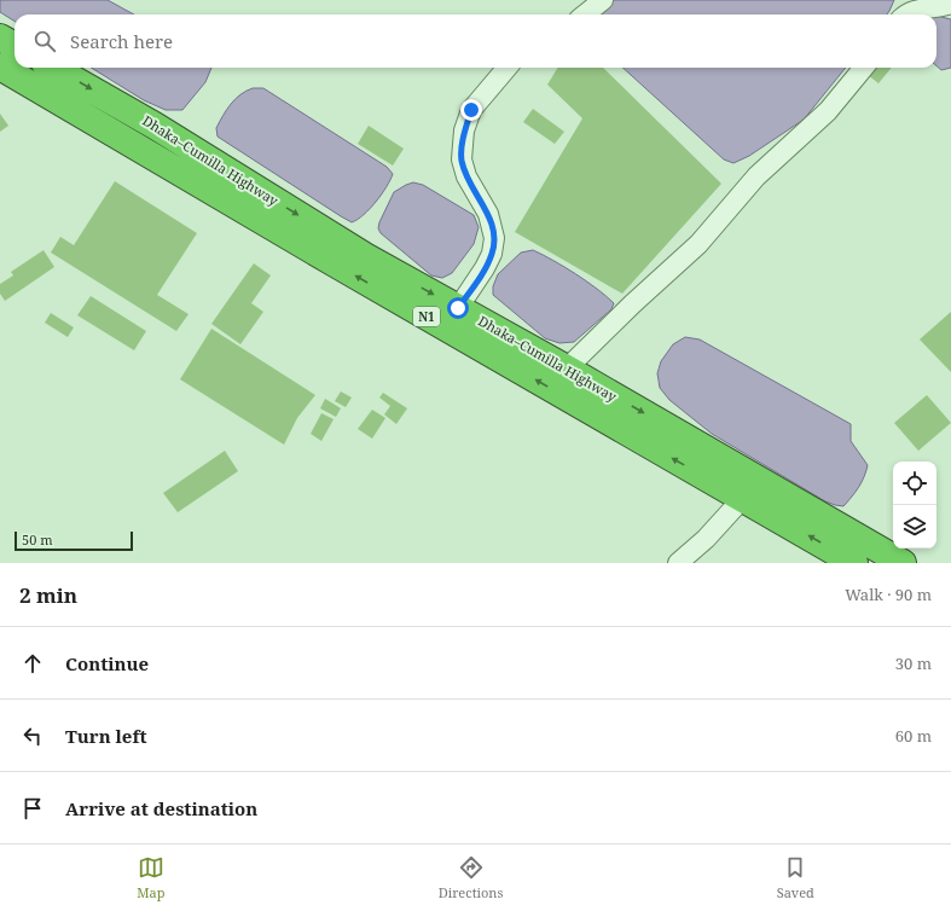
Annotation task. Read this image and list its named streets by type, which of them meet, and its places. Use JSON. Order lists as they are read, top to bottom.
{
  "streets": {
    "highway": ["Dhaka–Cumilla Highway", "N1"]
  },
  "scale_bar": "50 m",
  "page": {
    "search": "Search here",
    "scale": "50 m",
    "heading": ["2 min", "Walk · 90 m"],
    "list": [
      ["Continue", "30 m"],
      ["Turn left", "60 m"],
      "Arrive at destination"
    ],
    "nav": ["Map", "Directions", "Saved"]
  }
}
